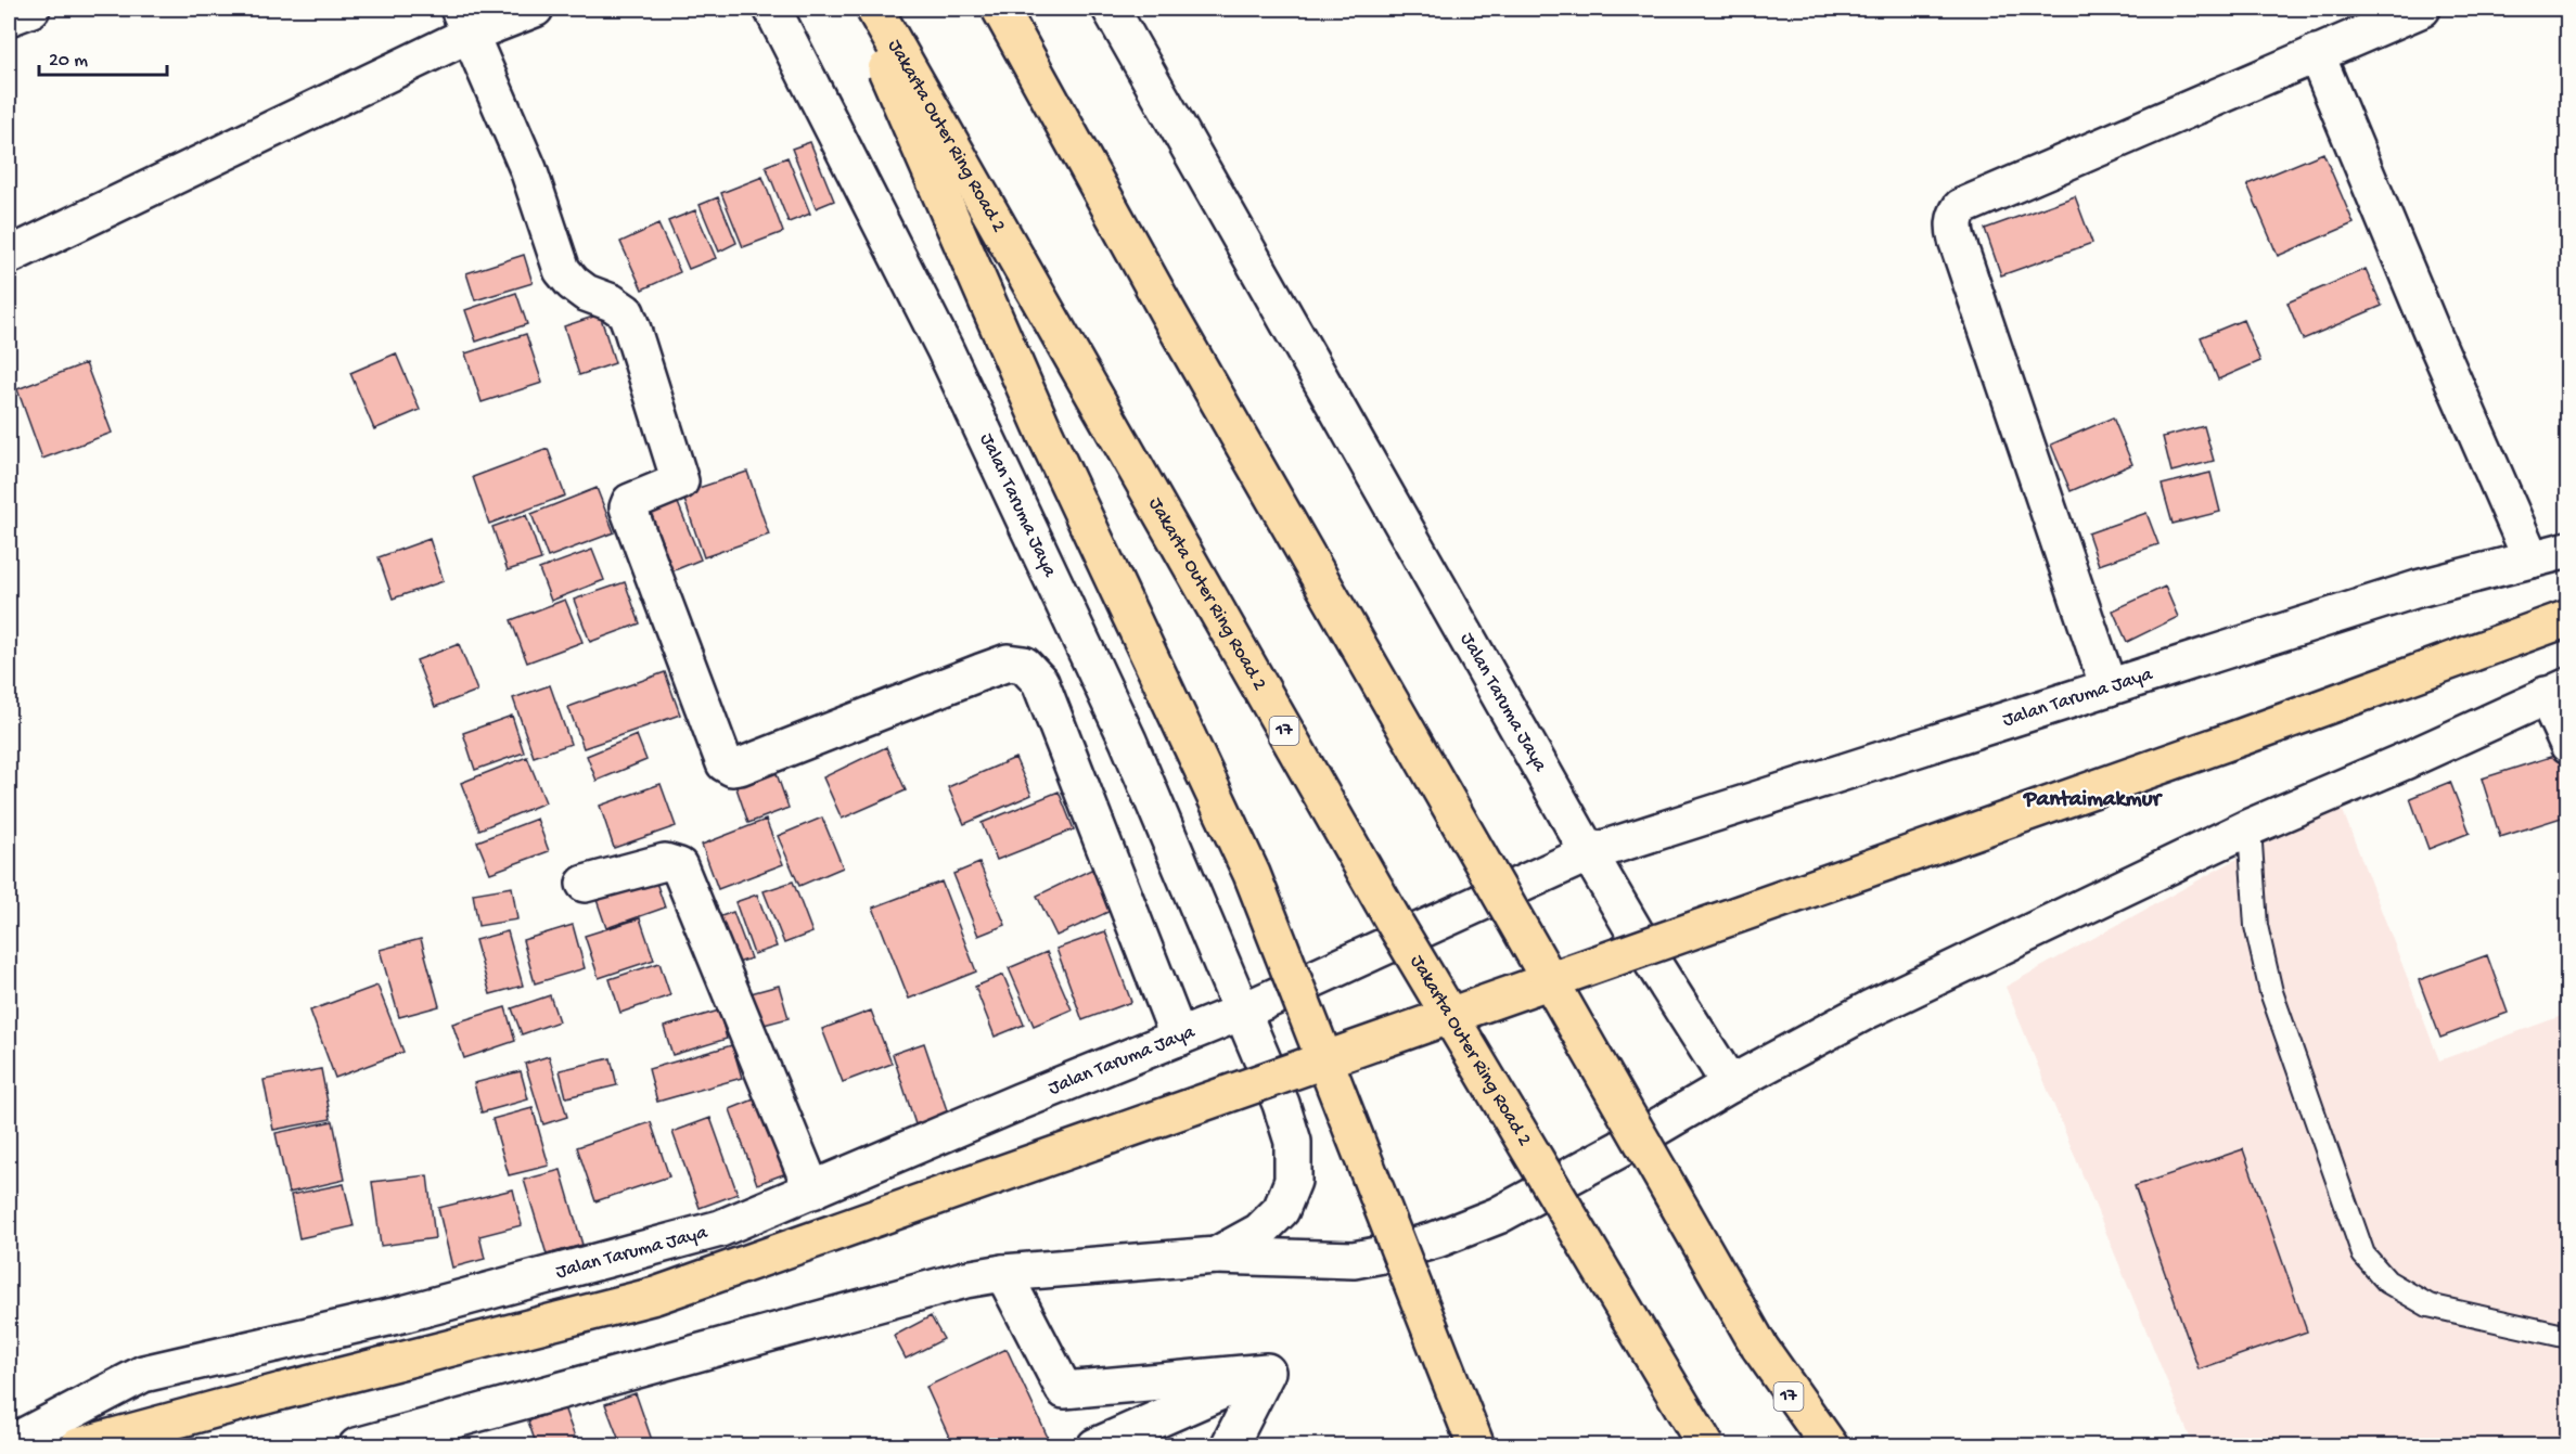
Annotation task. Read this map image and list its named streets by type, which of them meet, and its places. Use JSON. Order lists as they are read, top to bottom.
{
  "streets": {
    "main road": ["Jakarta Outer Ring Road 2", "17"],
    "street": ["Jalan Taruma Jaya"]
  },
  "districts": ["Pantaimakmur"],
  "scale_bar": "20 m"
}
